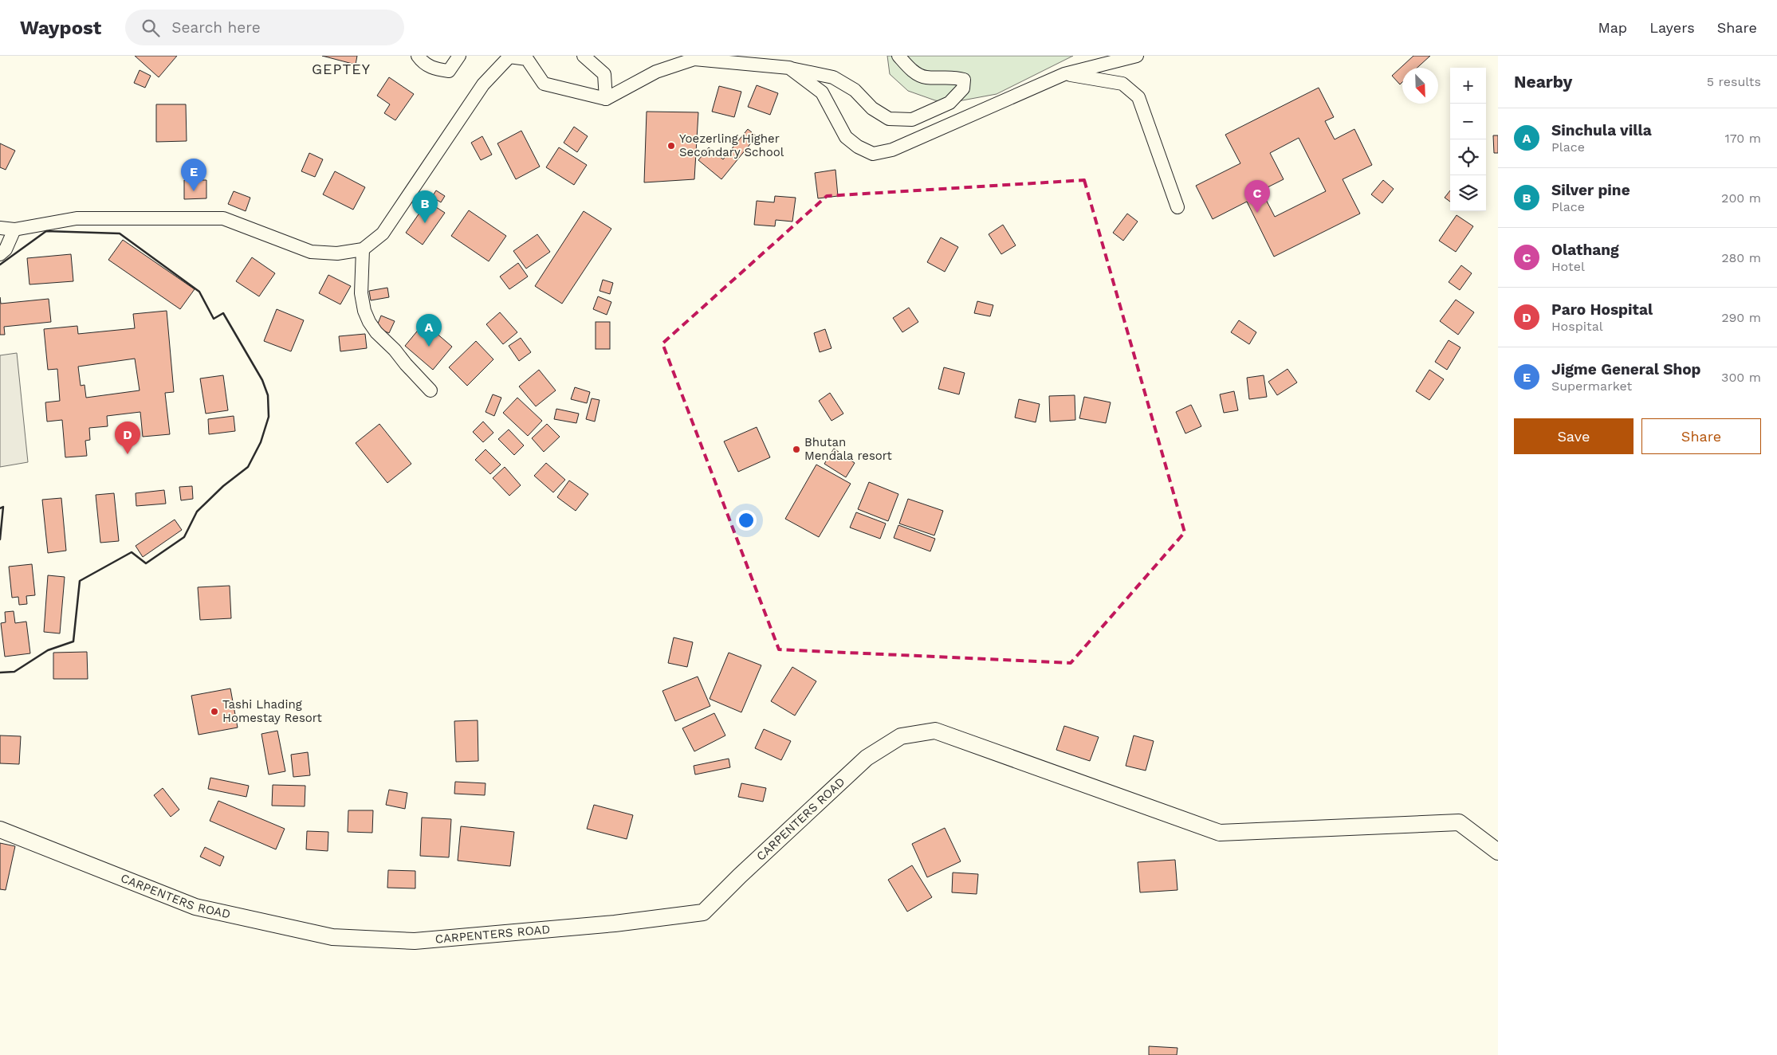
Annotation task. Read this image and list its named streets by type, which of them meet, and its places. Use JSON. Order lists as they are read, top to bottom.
{
  "streets": {
    "street": ["CARPENTERS ROAD"]
  },
  "districts": ["GEPTEY"],
  "places": ["Yoezerling Higher Secondary School", "Bhutan Mendala resort", "Tashi Lhading Homestay Resort"],
  "north": "bottom right",
  "page": {
    "header": "Waypost",
    "search": "Search here",
    "nav": ["Map", "Layers", "Share"],
    "heading": ["Nearby", "5 results"],
    "map_buttons": ["+", "−"],
    "list": [
      {
        "mark": "A",
        "name": "Sinchula villa",
        "note": "Place",
        "value": "170 m"
      },
      {
        "mark": "B",
        "name": "Silver pine",
        "note": "Place",
        "value": "200 m"
      },
      {
        "mark": "C",
        "name": "Olathang",
        "note": "Hotel",
        "value": "280 m"
      },
      {
        "mark": "D",
        "name": "Paro Hospital",
        "note": "Hospital",
        "value": "290 m"
      },
      {
        "mark": "E",
        "name": "Jigme General Shop",
        "note": "Supermarket",
        "value": "300 m"
      }
    ],
    "pins": [
      "E",
      "C",
      "B",
      "A",
      "D"
    ],
    "buttons": ["Save", "Share"]
  }
}
